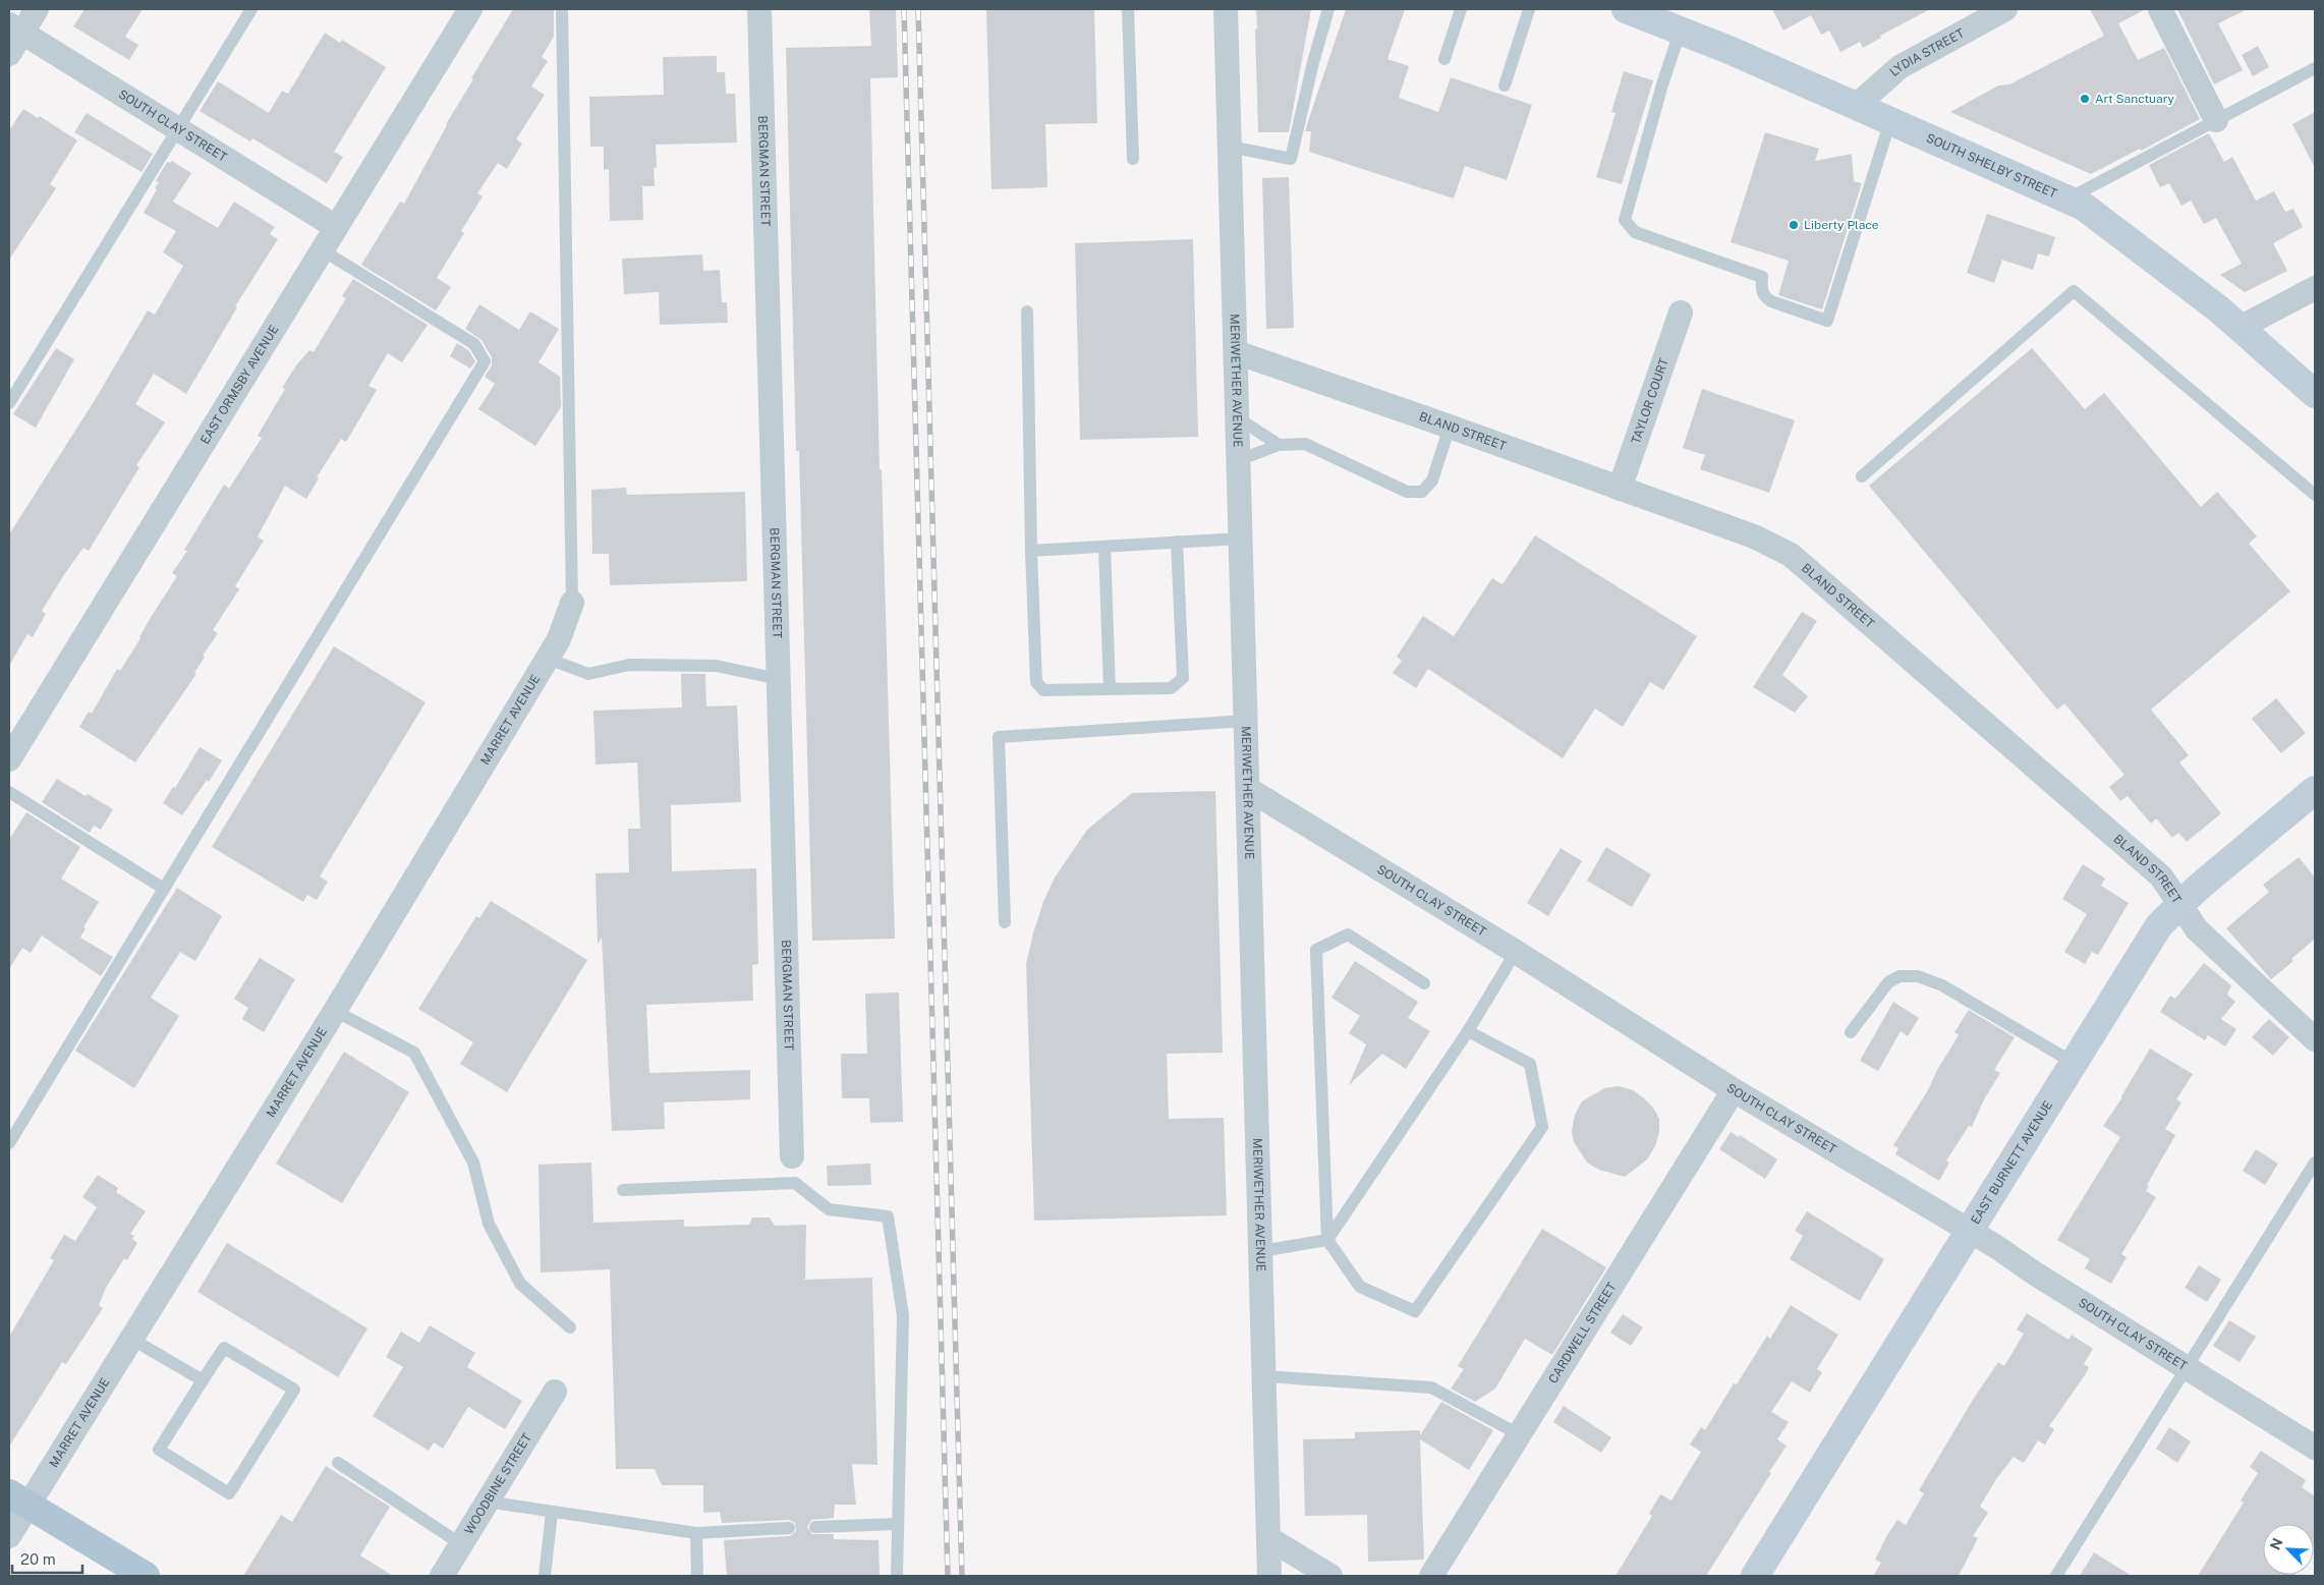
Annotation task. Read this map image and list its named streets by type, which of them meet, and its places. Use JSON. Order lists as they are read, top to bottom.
{
  "streets": {
    "street": [
      "LYDIA STREET",
      "SOUTH CLAY STREET",
      "SOUTH SHELBY STREET",
      "BERGMAN STREET",
      "MERIWETHER AVENUE",
      "EAST ORMSBY AVENUE",
      "TAYLOR COURT",
      "BLAND STREET",
      "MARRET AVENUE",
      "EAST BURNETT AVENUE",
      "CARDWELL STREET",
      "WOODBINE STREET"
    ]
  },
  "crossings": [
    ["LYDIA STREET", "SOUTH SHELBY STREET"],
    ["SOUTH CLAY STREET", "MERIWETHER AVENUE"],
    ["SOUTH CLAY STREET", "EAST ORMSBY AVENUE"],
    ["SOUTH CLAY STREET", "EAST BURNETT AVENUE"],
    ["SOUTH CLAY STREET", "CARDWELL STREET"],
    ["MERIWETHER AVENUE", "BLAND STREET"],
    ["TAYLOR COURT", "BLAND STREET"],
    ["BLAND STREET", "EAST BURNETT AVENUE"]
  ],
  "places": ["Art Sanctuary", "Liberty Place"],
  "scale_bar": "20 m",
  "north": "top left"
}
